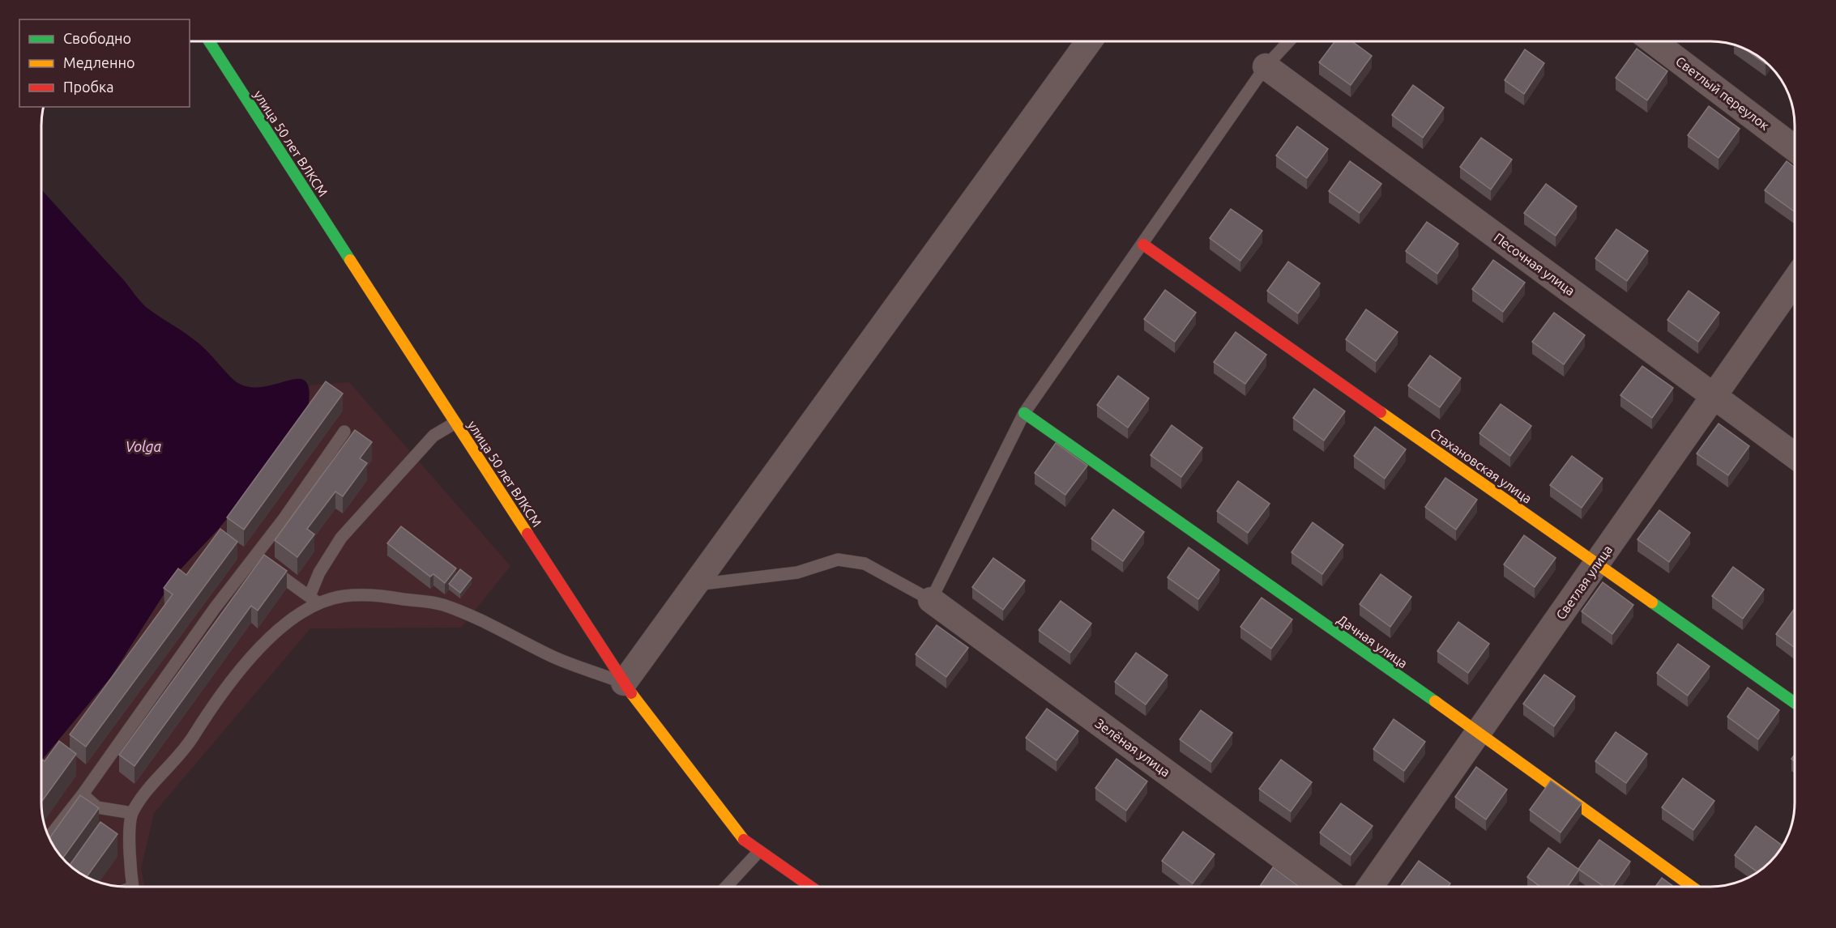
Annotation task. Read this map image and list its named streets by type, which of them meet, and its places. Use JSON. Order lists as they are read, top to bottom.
{
  "streets": {
    "street": [
      "Светлый переулок",
      "улица 50 лет ВЛКСМ",
      "Песочная улица",
      "Стахановская улица",
      "Светлая улица",
      "Дачная улица",
      "Зелёная улица"
    ]
  },
  "crossings": [
    ["Песочная улица", "Светлая улица"],
    ["Стахановская улица", "Светлая улица"],
    ["Светлая улица", "Дачная улица"]
  ],
  "water": ["Volga"],
  "legend": ["Свободно", "Медленно", "Пробка"]
}
